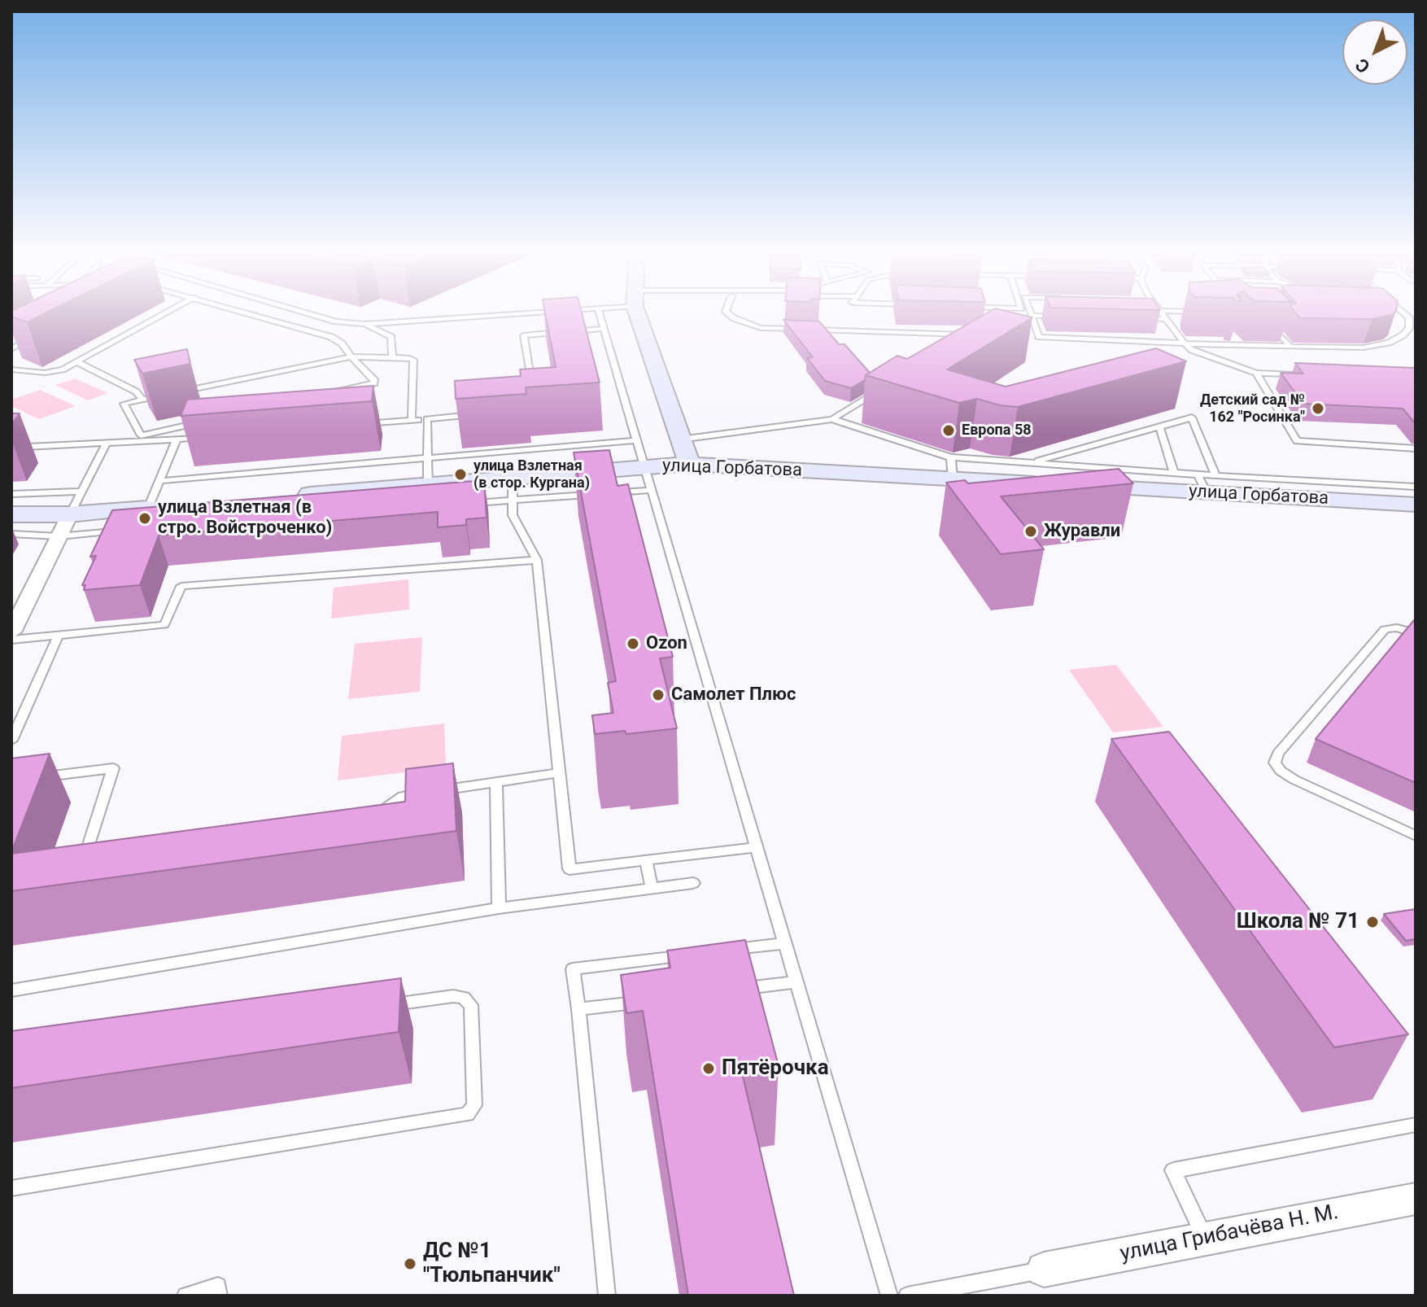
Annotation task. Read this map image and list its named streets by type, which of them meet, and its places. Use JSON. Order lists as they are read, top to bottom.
{
  "streets": {
    "main road": ["улица Горбатова"],
    "street": ["улица Грибачёва Н. М."]
  },
  "places": [
    "Детский сад № 162 \"Росинка\"",
    "Европа 58",
    "улица Взлетная (в стор. Кургана)",
    "улица Взлетная (в стро. Войстроченко)",
    "Журавли",
    "Ozon",
    "Самолет Плюс",
    "Школа № 71",
    "Пятёрочка",
    "ДС №1 \"Тюльпанчик\""
  ],
  "north": "bottom left"
}
